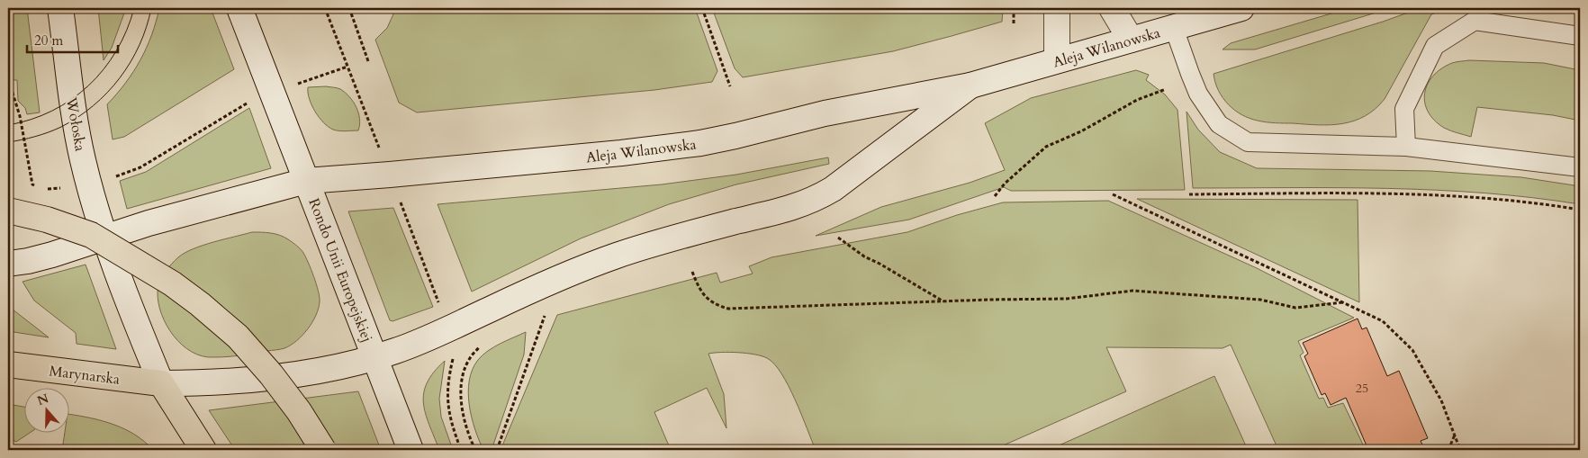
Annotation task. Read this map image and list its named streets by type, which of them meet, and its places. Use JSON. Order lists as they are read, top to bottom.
{
  "streets": {
    "main road": [
      "Aleja Wilanowska",
      "Wołoska",
      "Rondo Unii Europejskiej",
      "Marynarska"
    ]
  },
  "crossings": [
    ["Aleja Wilanowska", "Rondo Unii Europejskiej"],
    ["Wołoska", "Rondo Unii Europejskiej"],
    ["Rondo Unii Europejskiej", "Marynarska"]
  ],
  "house_numbers": ["25"],
  "scale_bar": "20 m",
  "north": "top"
}
